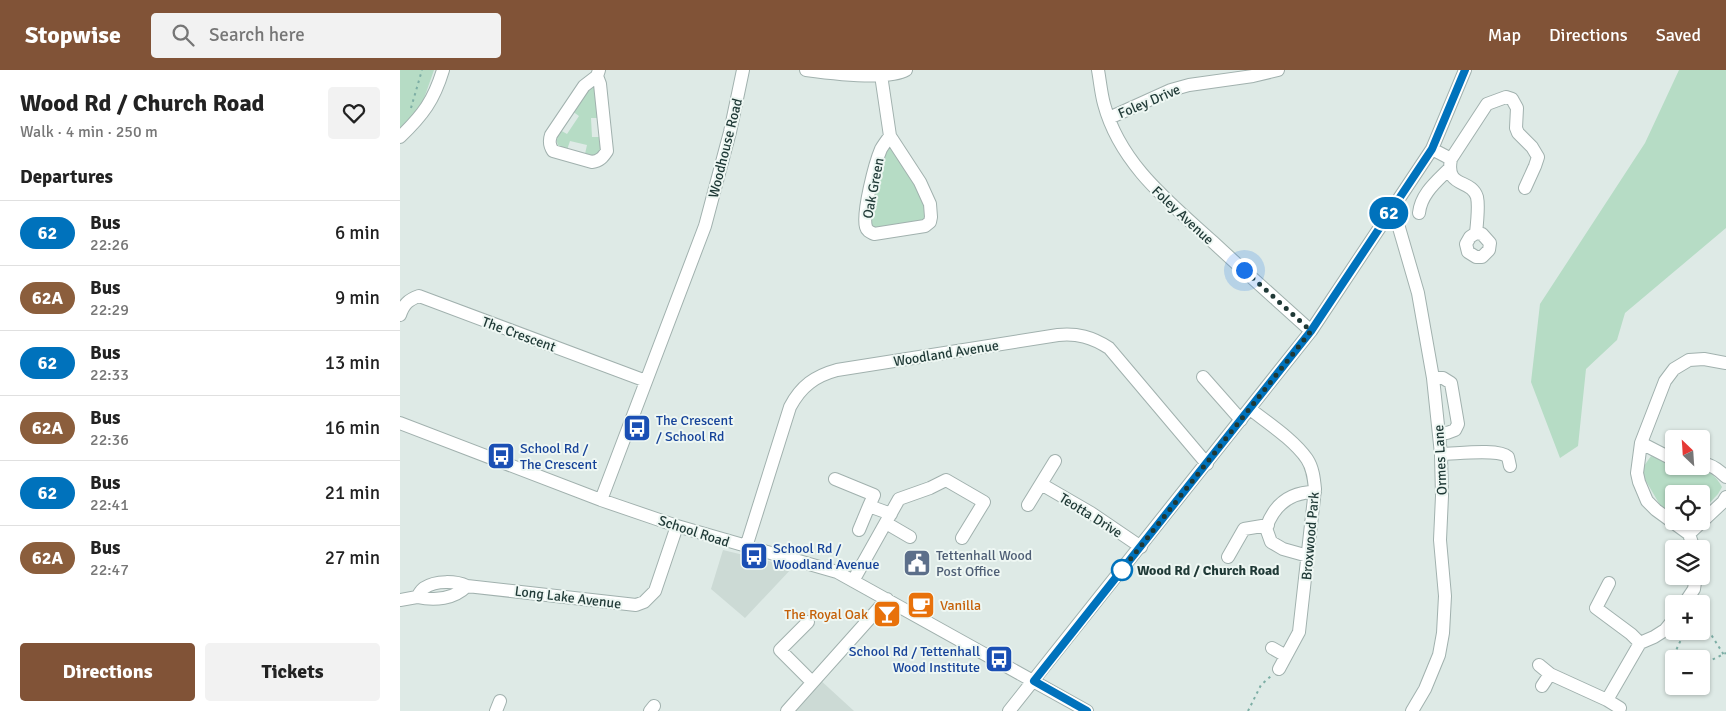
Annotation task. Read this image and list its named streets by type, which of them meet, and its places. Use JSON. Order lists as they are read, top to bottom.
{
  "streets": {
    "street": [
      "Foley Drive",
      "Woodhouse Road",
      "Oak Green",
      "Foley Avenue",
      "The Crescent",
      "Woodland Avenue",
      "Ormes Lane",
      "Teotta Drive",
      "School Road",
      "Broxwood Park",
      "Long Lake Avenue"
    ]
  },
  "crossings": [
    ["Foley Drive", "Foley Avenue"],
    ["Woodhouse Road", "The Crescent"],
    ["Woodland Avenue", "School Road"],
    ["School Road", "Long Lake Avenue"]
  ],
  "places": {
    "bus stop": [
      "The Crescent / School Rd",
      "School Rd / The Crescent",
      "School Rd / Woodland Avenue",
      "School Rd / Tettenhall Wood Institute"
    ],
    "public building": ["Tettenhall Wood Post Office"],
    "other": ["Wood Rd / Church Road"],
    "cafe": ["Vanilla"],
    "bar": ["The Royal Oak"]
  },
  "lines": ["bus line 62"],
  "north": "top left",
  "page": {
    "header": "Stopwise",
    "search": "Search here",
    "nav": ["Map", "Directions", "Saved"],
    "heading": [
      ["Wood Rd / Church Road", "Walk · 4 min · 250 m"],
      "Departures"
    ],
    "on_map": "62",
    "list": [
      {
        "mark": "62",
        "name": "Bus",
        "note": "22:26",
        "value": "6 min"
      },
      {
        "mark": "62A",
        "name": "Bus",
        "note": "22:29",
        "value": "9 min"
      },
      {
        "mark": "62",
        "name": "Bus",
        "note": "22:33",
        "value": "13 min"
      },
      {
        "mark": "62A",
        "name": "Bus",
        "note": "22:36",
        "value": "16 min"
      },
      {
        "mark": "62",
        "name": "Bus",
        "note": "22:41",
        "value": "21 min"
      },
      {
        "mark": "62A",
        "name": "Bus",
        "note": "22:47",
        "value": "27 min"
      }
    ],
    "map_buttons": ["+", "−"],
    "buttons": ["Directions", "Tickets"]
  }
}
